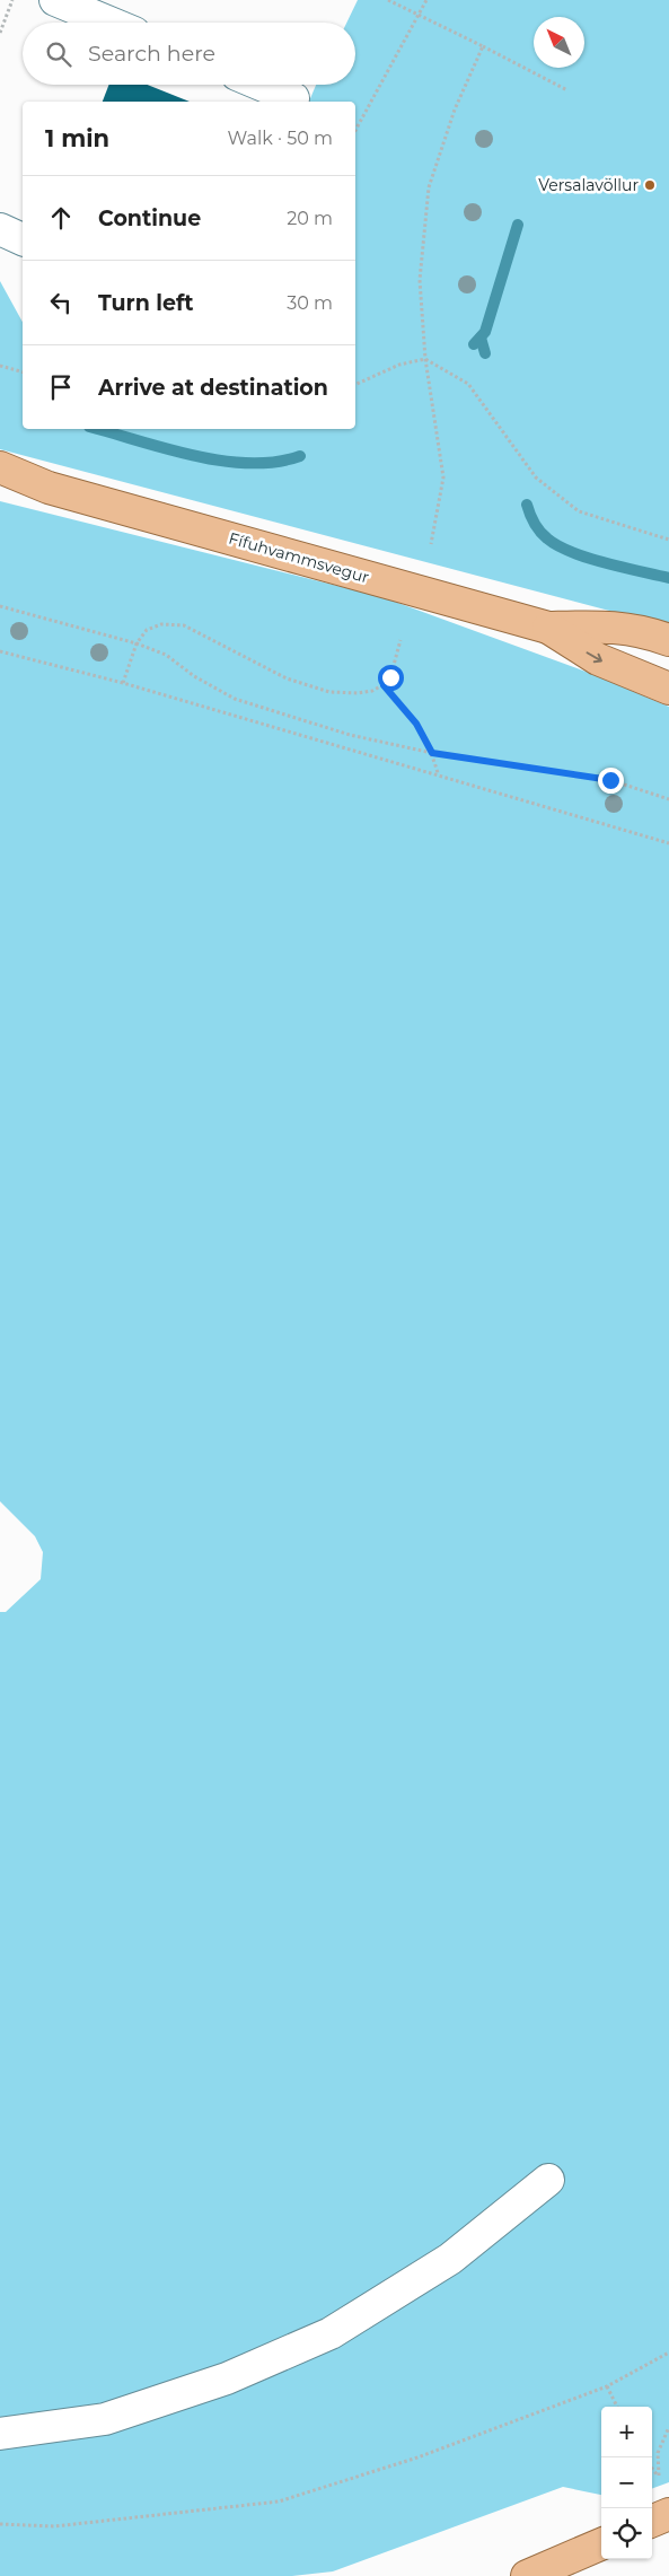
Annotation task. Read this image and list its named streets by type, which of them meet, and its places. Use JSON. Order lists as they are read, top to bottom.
{
  "streets": {
    "main road": ["Fífuhvammsvegur"]
  },
  "places": ["Versalavöllur"],
  "north": "top left",
  "page": {
    "search": "Search here",
    "heading": ["1 min", "Walk · 50 m"],
    "list": [
      ["Continue", "20 m"],
      ["Turn left", "30 m"],
      "Arrive at destination"
    ],
    "map_buttons": ["+", "−"]
  }
}
